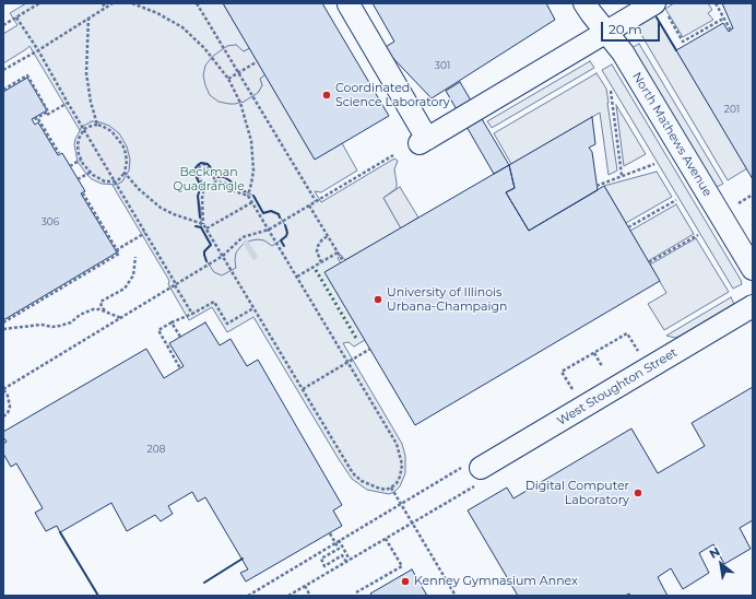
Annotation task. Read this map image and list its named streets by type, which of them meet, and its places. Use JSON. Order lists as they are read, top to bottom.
{
  "streets": {
    "street": ["North Mathews Avenue", "West Stoughton Street"]
  },
  "parks": ["Beckman Quadrangle"],
  "places": [
    "Coordinated Science Laboratory",
    "University of Illinois Urbana-Champaign",
    "Digital Computer Laboratory",
    "Kenney Gymnasium Annex"
  ],
  "house_numbers": [
    "301",
    "201",
    "306",
    "208"
  ],
  "scale_bar": "20 m",
  "north": "top left"
}
